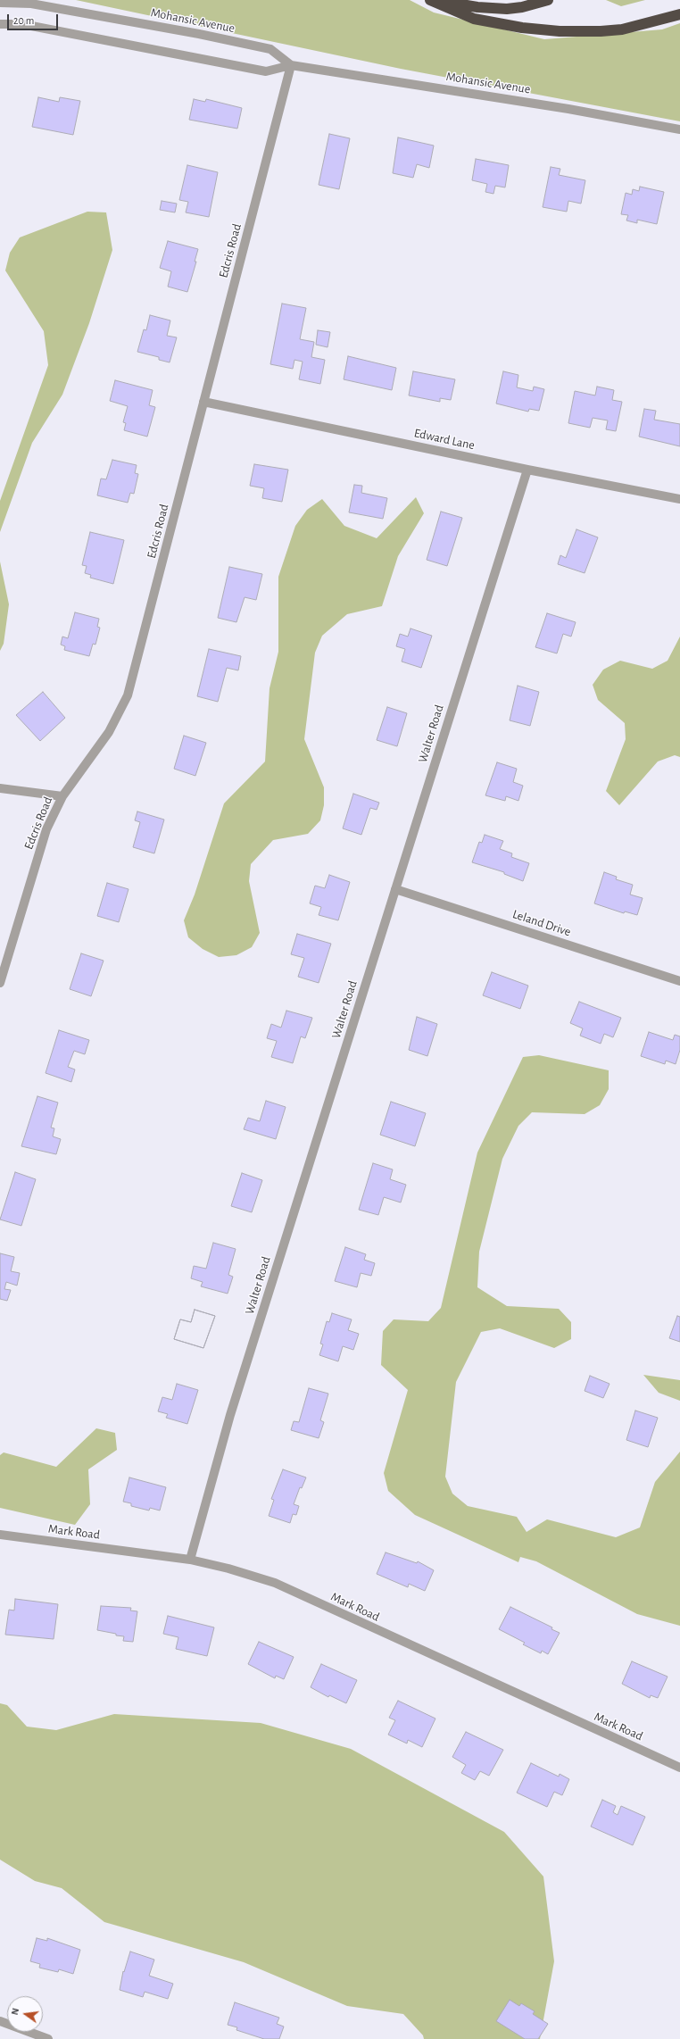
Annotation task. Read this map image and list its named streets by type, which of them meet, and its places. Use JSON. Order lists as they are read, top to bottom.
{
  "streets": {
    "street": [
      "Mohansic Avenue",
      "Edcris Road",
      "Edward Lane",
      "Walter Road",
      "Leland Drive",
      "Mark Road"
    ]
  },
  "crossings": [
    ["Mohansic Avenue", "Edcris Road"],
    ["Edcris Road", "Edward Lane"],
    ["Edward Lane", "Walter Road"],
    ["Walter Road", "Leland Drive"],
    ["Walter Road", "Mark Road"]
  ],
  "scale_bar": "20 m",
  "north": "left"
}
